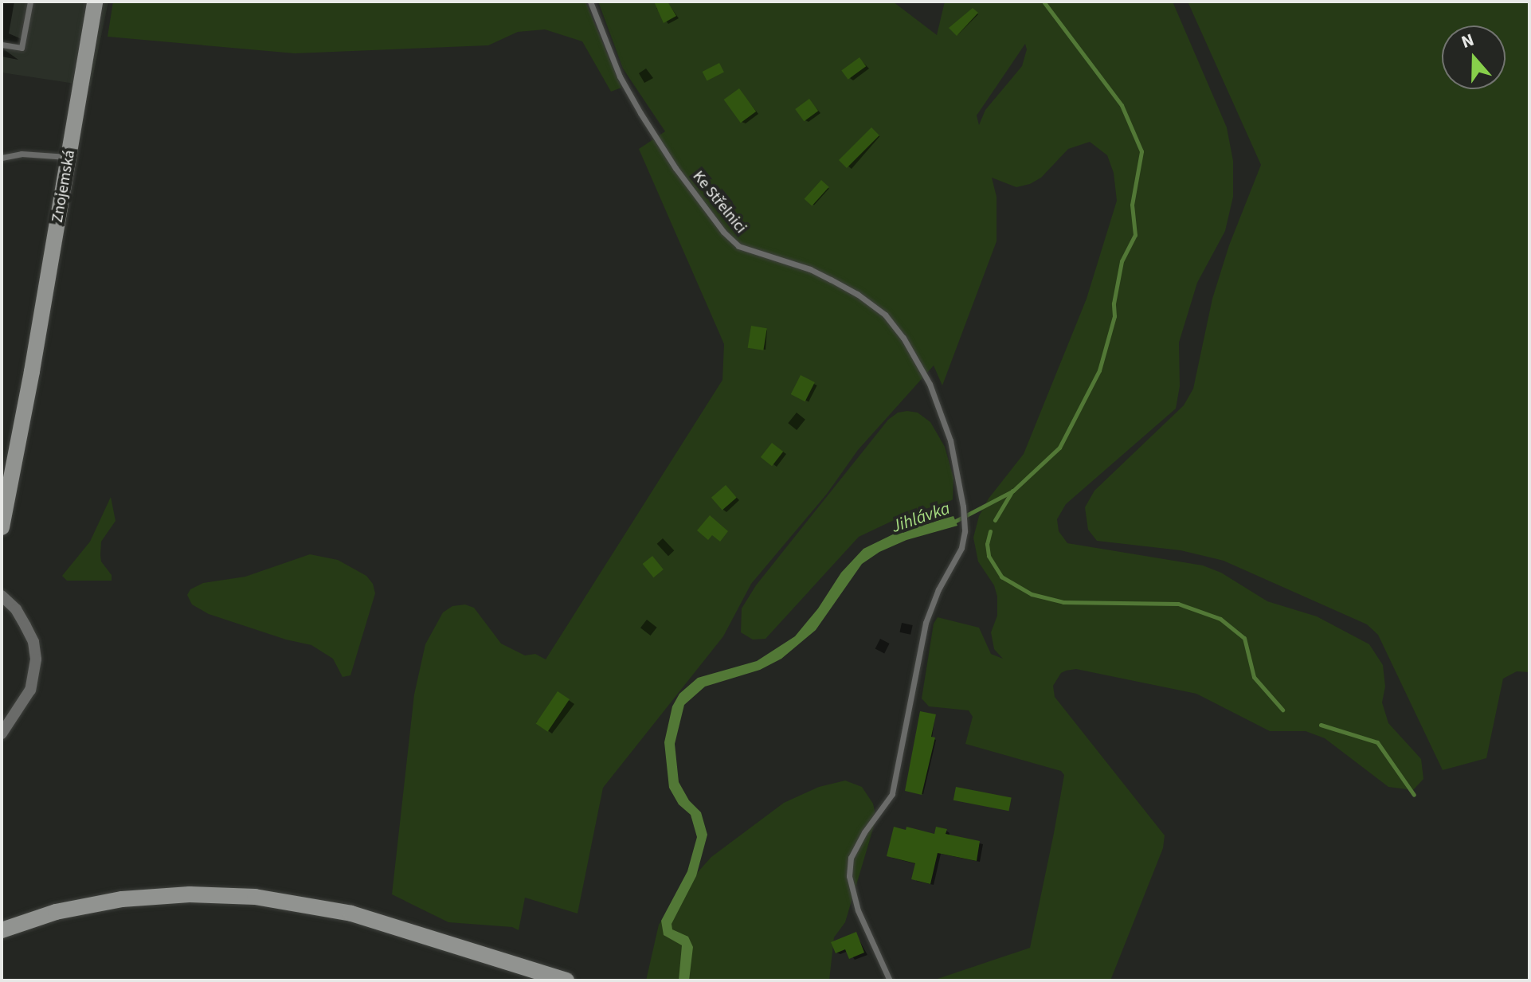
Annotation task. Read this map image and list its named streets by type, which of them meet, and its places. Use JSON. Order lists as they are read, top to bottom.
{
  "streets": {
    "main road": ["Znojemská"],
    "lane": ["Ke Střelnici"]
  },
  "water": ["Jihlávka"],
  "north": "top"
}
